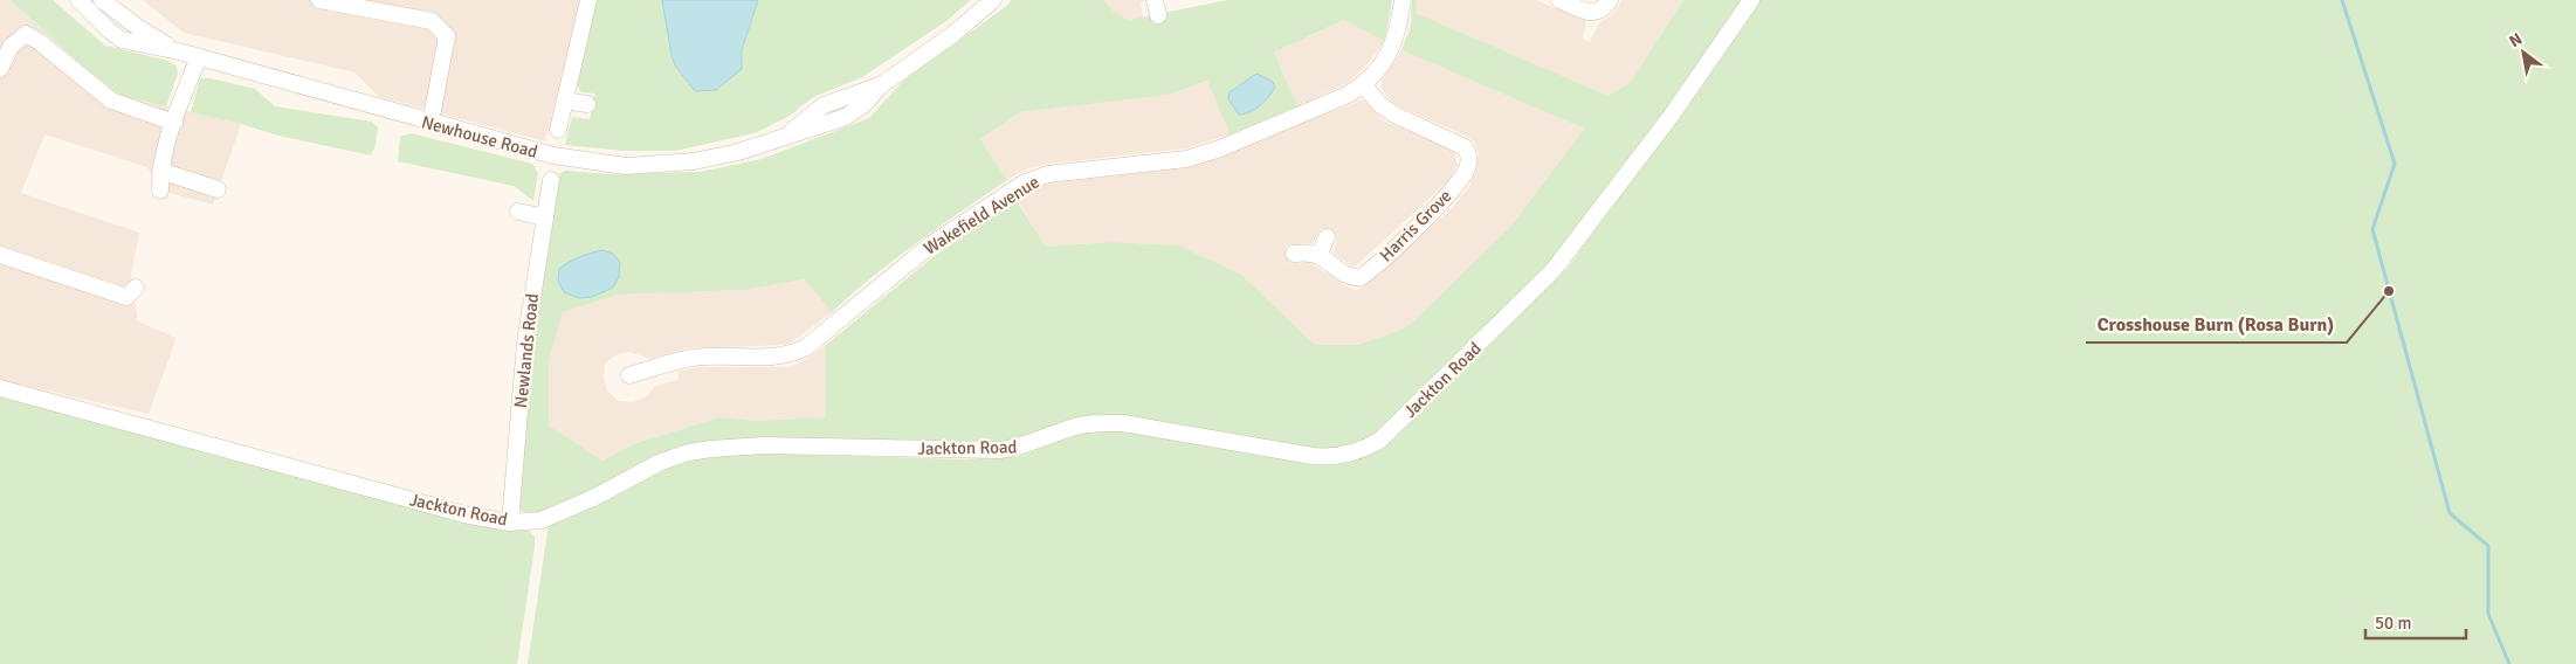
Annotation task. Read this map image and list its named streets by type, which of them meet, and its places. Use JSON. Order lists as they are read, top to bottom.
{
  "streets": {
    "street": [
      "Newhouse Road",
      "Wakefield Avenue",
      "Harris Grove",
      "Newlands Road",
      "Jackton Road"
    ]
  },
  "crossings": [
    ["Wakefield Avenue", "Harris Grove"],
    ["Newlands Road", "Jackton Road"]
  ],
  "places": ["Crosshouse Burn (Rosa Burn)"],
  "scale_bar": "50 m",
  "north": "top left"
}
